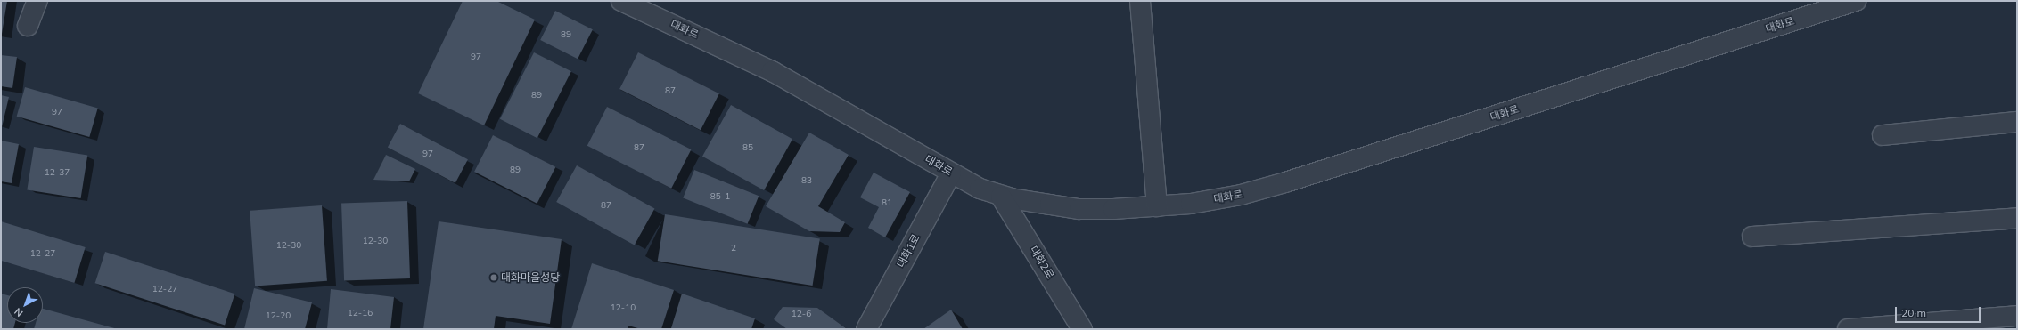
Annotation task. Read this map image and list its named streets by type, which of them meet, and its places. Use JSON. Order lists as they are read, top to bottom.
{
  "streets": {
    "street": ["대화로", "대화1로", "대화2로"]
  },
  "crossings": [
    ["대화로", "대화1로"],
    ["대화로", "대화2로"]
  ],
  "places": ["대화마을성당"],
  "house_numbers": [
    "89",
    "97",
    "87",
    "89",
    "97",
    "87",
    "85",
    "97",
    "89",
    "12-37",
    "83",
    "85-1",
    "81",
    "87",
    "12-30",
    "12-30",
    "2",
    "12-27",
    "12-27",
    "12-10",
    "12-16",
    "12-6",
    "12-20"
  ],
  "scale_bar": "20 m",
  "north": "bottom left"
}
